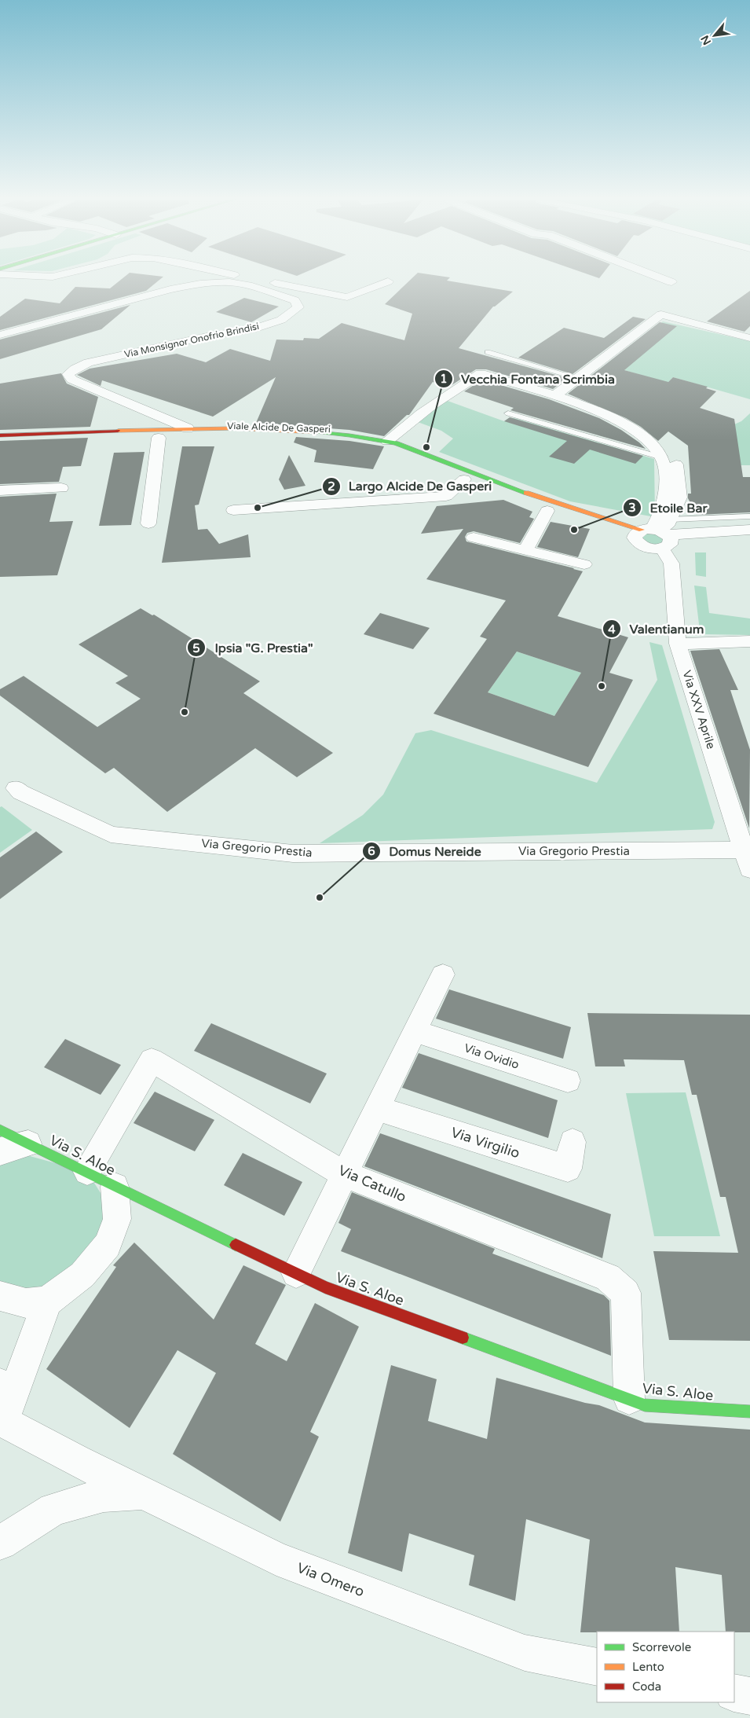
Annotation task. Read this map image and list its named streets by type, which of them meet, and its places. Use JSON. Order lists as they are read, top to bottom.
{
  "streets": {
    "main road": ["Viale Alcide De Gasperi", "Via S. Aloe"],
    "street": [
      "Via Monsignor Onofrio Brindisi",
      "Via XXV Aprile",
      "Via Gregorio Prestia",
      "Via Ovidio",
      "Via Virgilio",
      "Via Catullo",
      "Via Omero"
    ]
  },
  "crossings": [
    ["Via Monsignor Onofrio Brindisi", "Viale Alcide De Gasperi"],
    ["Via XXV Aprile", "Via Gregorio Prestia"],
    ["Via S. Aloe", "Via Catullo"]
  ],
  "places": [
    "Vecchia Fontana Scrimbia",
    "Largo Alcide De Gasperi",
    "Etoile Bar",
    "Valentianum",
    "Ipsia \"G. Prestia\"",
    "Domus Nereide"
  ],
  "legend": ["Scorrevole", "Lento", "Coda"],
  "north": "bottom left"
}
